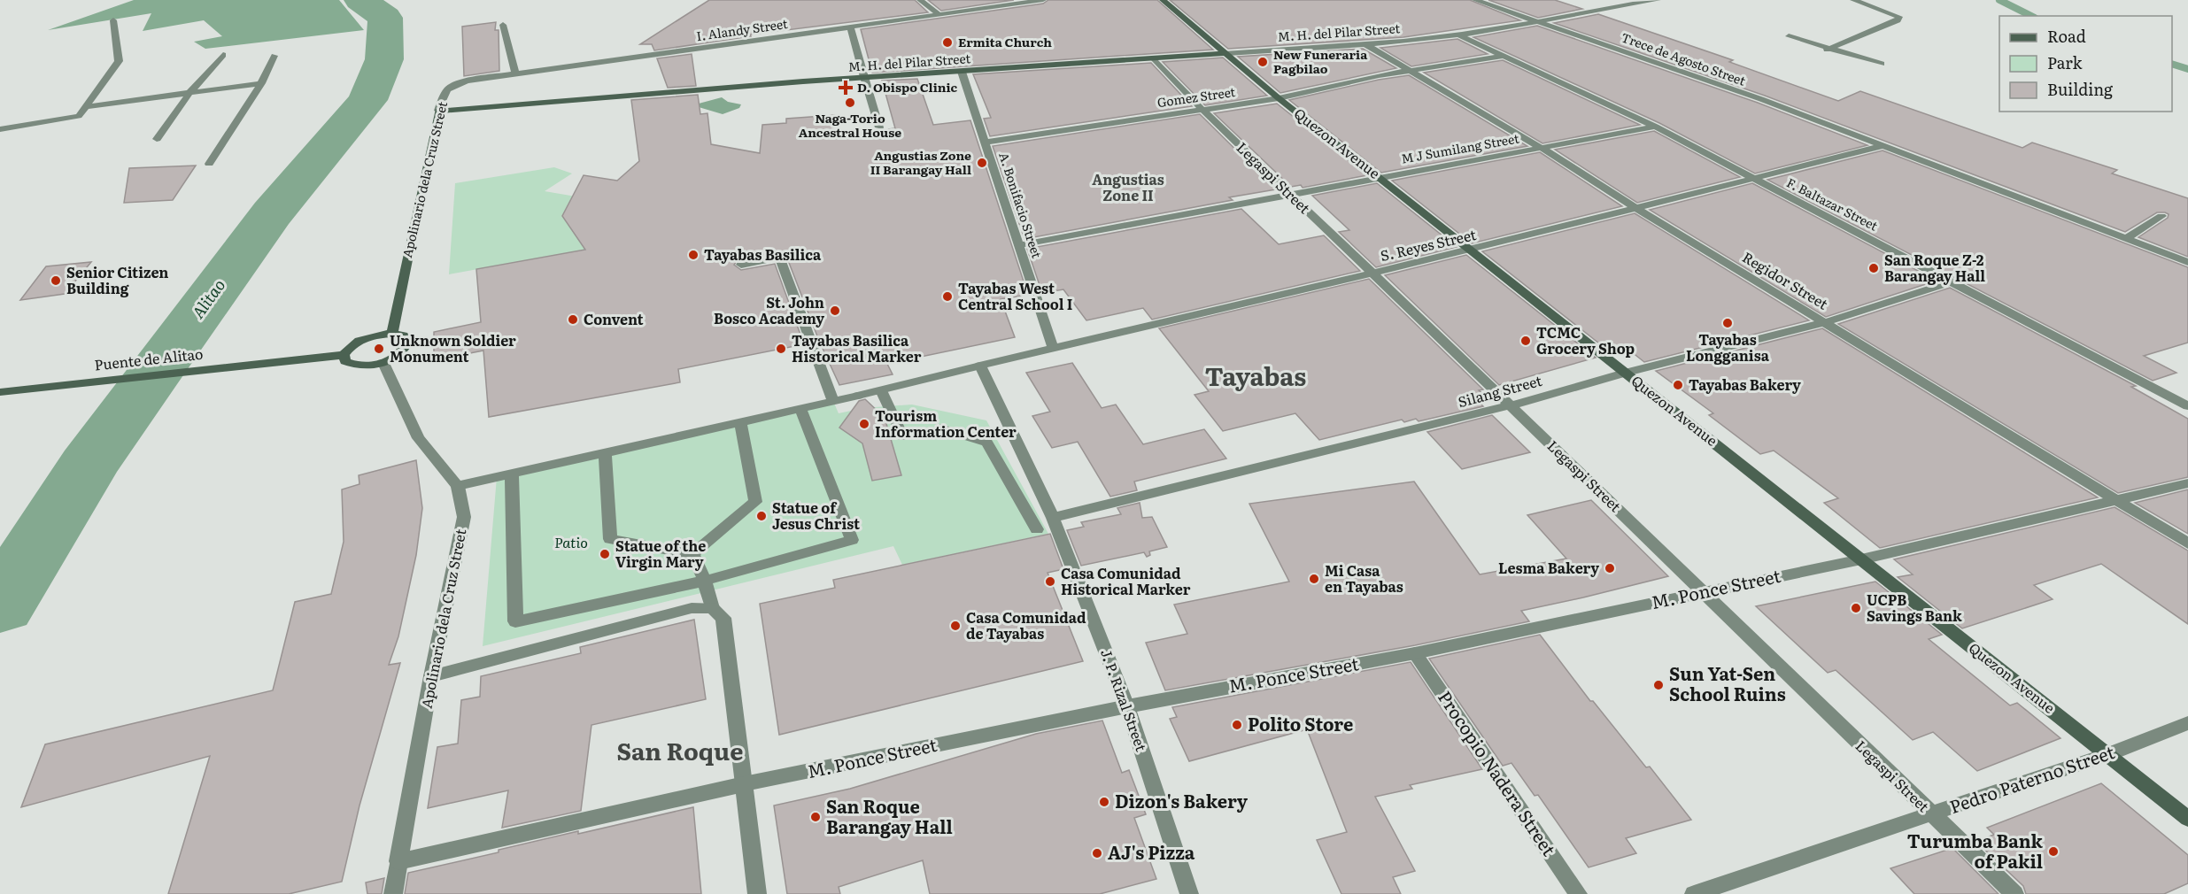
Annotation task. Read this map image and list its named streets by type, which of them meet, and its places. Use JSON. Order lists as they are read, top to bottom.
{
  "streets": {
    "main road": [
      "M. H. del Pilar Street",
      "Quezon Avenue",
      "Apolinario dela Cruz Street",
      "Puente de Alitao"
    ],
    "street": [
      "I. Alandy Street",
      "Trece de Agosto Street",
      "Gomez Street",
      "M J Sumilang Street",
      "Legaspi Street",
      "F. Baltazar Street",
      "A. Bonifacio Street",
      "S. Reyes Street",
      "Regidor Street",
      "Silang Street",
      "M. Ponce Street",
      "J. P. Rizal Street",
      "Procopio Nadera Street",
      "Pedro Paterno Street"
    ]
  },
  "crossings": [
    ["I. Alandy Street", "Apolinario dela Cruz Street"],
    ["M. H. del Pilar Street", "Trece de Agosto Street"],
    ["M. H. del Pilar Street", "Quezon Avenue"],
    ["M. H. del Pilar Street", "Legaspi Street"],
    ["M. H. del Pilar Street", "Apolinario dela Cruz Street"],
    ["M. H. del Pilar Street", "F. Baltazar Street"],
    ["M. H. del Pilar Street", "A. Bonifacio Street"],
    ["M. H. del Pilar Street", "Regidor Street"],
    ["Trece de Agosto Street", "S. Reyes Street"],
    ["Gomez Street", "Quezon Avenue"],
    ["Gomez Street", "Legaspi Street"],
    ["Gomez Street", "F. Baltazar Street"],
    ["Gomez Street", "A. Bonifacio Street"],
    ["Gomez Street", "Regidor Street"],
    ["Quezon Avenue", "M J Sumilang Street"],
    ["Quezon Avenue", "S. Reyes Street"],
    ["Quezon Avenue", "Silang Street"],
    ["Quezon Avenue", "M. Ponce Street"],
    ["Quezon Avenue", "Pedro Paterno Street"],
    ["M J Sumilang Street", "Legaspi Street"],
    ["M J Sumilang Street", "F. Baltazar Street"],
    ["M J Sumilang Street", "A. Bonifacio Street"],
    ["M J Sumilang Street", "Regidor Street"],
    ["Legaspi Street", "S. Reyes Street"],
    ["Legaspi Street", "Silang Street"],
    ["Legaspi Street", "M. Ponce Street"],
    ["Legaspi Street", "Pedro Paterno Street"],
    ["Apolinario dela Cruz Street", "S. Reyes Street"],
    ["Apolinario dela Cruz Street", "M. Ponce Street"],
    ["F. Baltazar Street", "S. Reyes Street"],
    ["F. Baltazar Street", "Silang Street"],
    ["A. Bonifacio Street", "S. Reyes Street"],
    ["S. Reyes Street", "Regidor Street"],
    ["S. Reyes Street", "J. P. Rizal Street"],
    ["Regidor Street", "Silang Street"],
    ["Regidor Street", "M. Ponce Street"],
    ["Silang Street", "J. P. Rizal Street"],
    ["M. Ponce Street", "J. P. Rizal Street"],
    ["M. Ponce Street", "Procopio Nadera Street"]
  ],
  "districts": ["Angustias Zone II", "Tayabas", "San Roque"],
  "water": ["Alitao"],
  "parks": ["Patio"],
  "places": {
    "other": [
      "Ermita Church",
      "New Funeraria Pagbilao",
      "Naga-Torio Ancestral House",
      "Angustias Zone II Barangay Hall",
      "Tayabas Basilica",
      "San Roque Z-2 Barangay Hall",
      "Senior Citizen Building",
      "Tayabas West Central School I",
      "St. John Bosco Academy",
      "Convent",
      "Tayabas Longganisa",
      "TCMC Grocery Shop",
      "Unknown Soldier Monument",
      "Tayabas Basilica Historical Marker",
      "Tayabas Bakery",
      "Tourism Information Center",
      "Statue of Jesus Christ",
      "Statue of the Virgin Mary",
      "Lesma Bakery",
      "Mi Casa en Tayabas",
      "Casa Comunidad Historical Marker",
      "UCPB Savings Bank",
      "Casa Comunidad de Tayabas",
      "Sun Yat-Sen School Ruins",
      "Polito Store",
      "Dizon's Bakery",
      "San Roque Barangay Hall",
      "Turumba Bank of Pakil",
      "AJ's Pizza"
    ],
    "health": ["D. Obispo Clinic"]
  },
  "legend": ["Road", "Park", "Building"]
}
